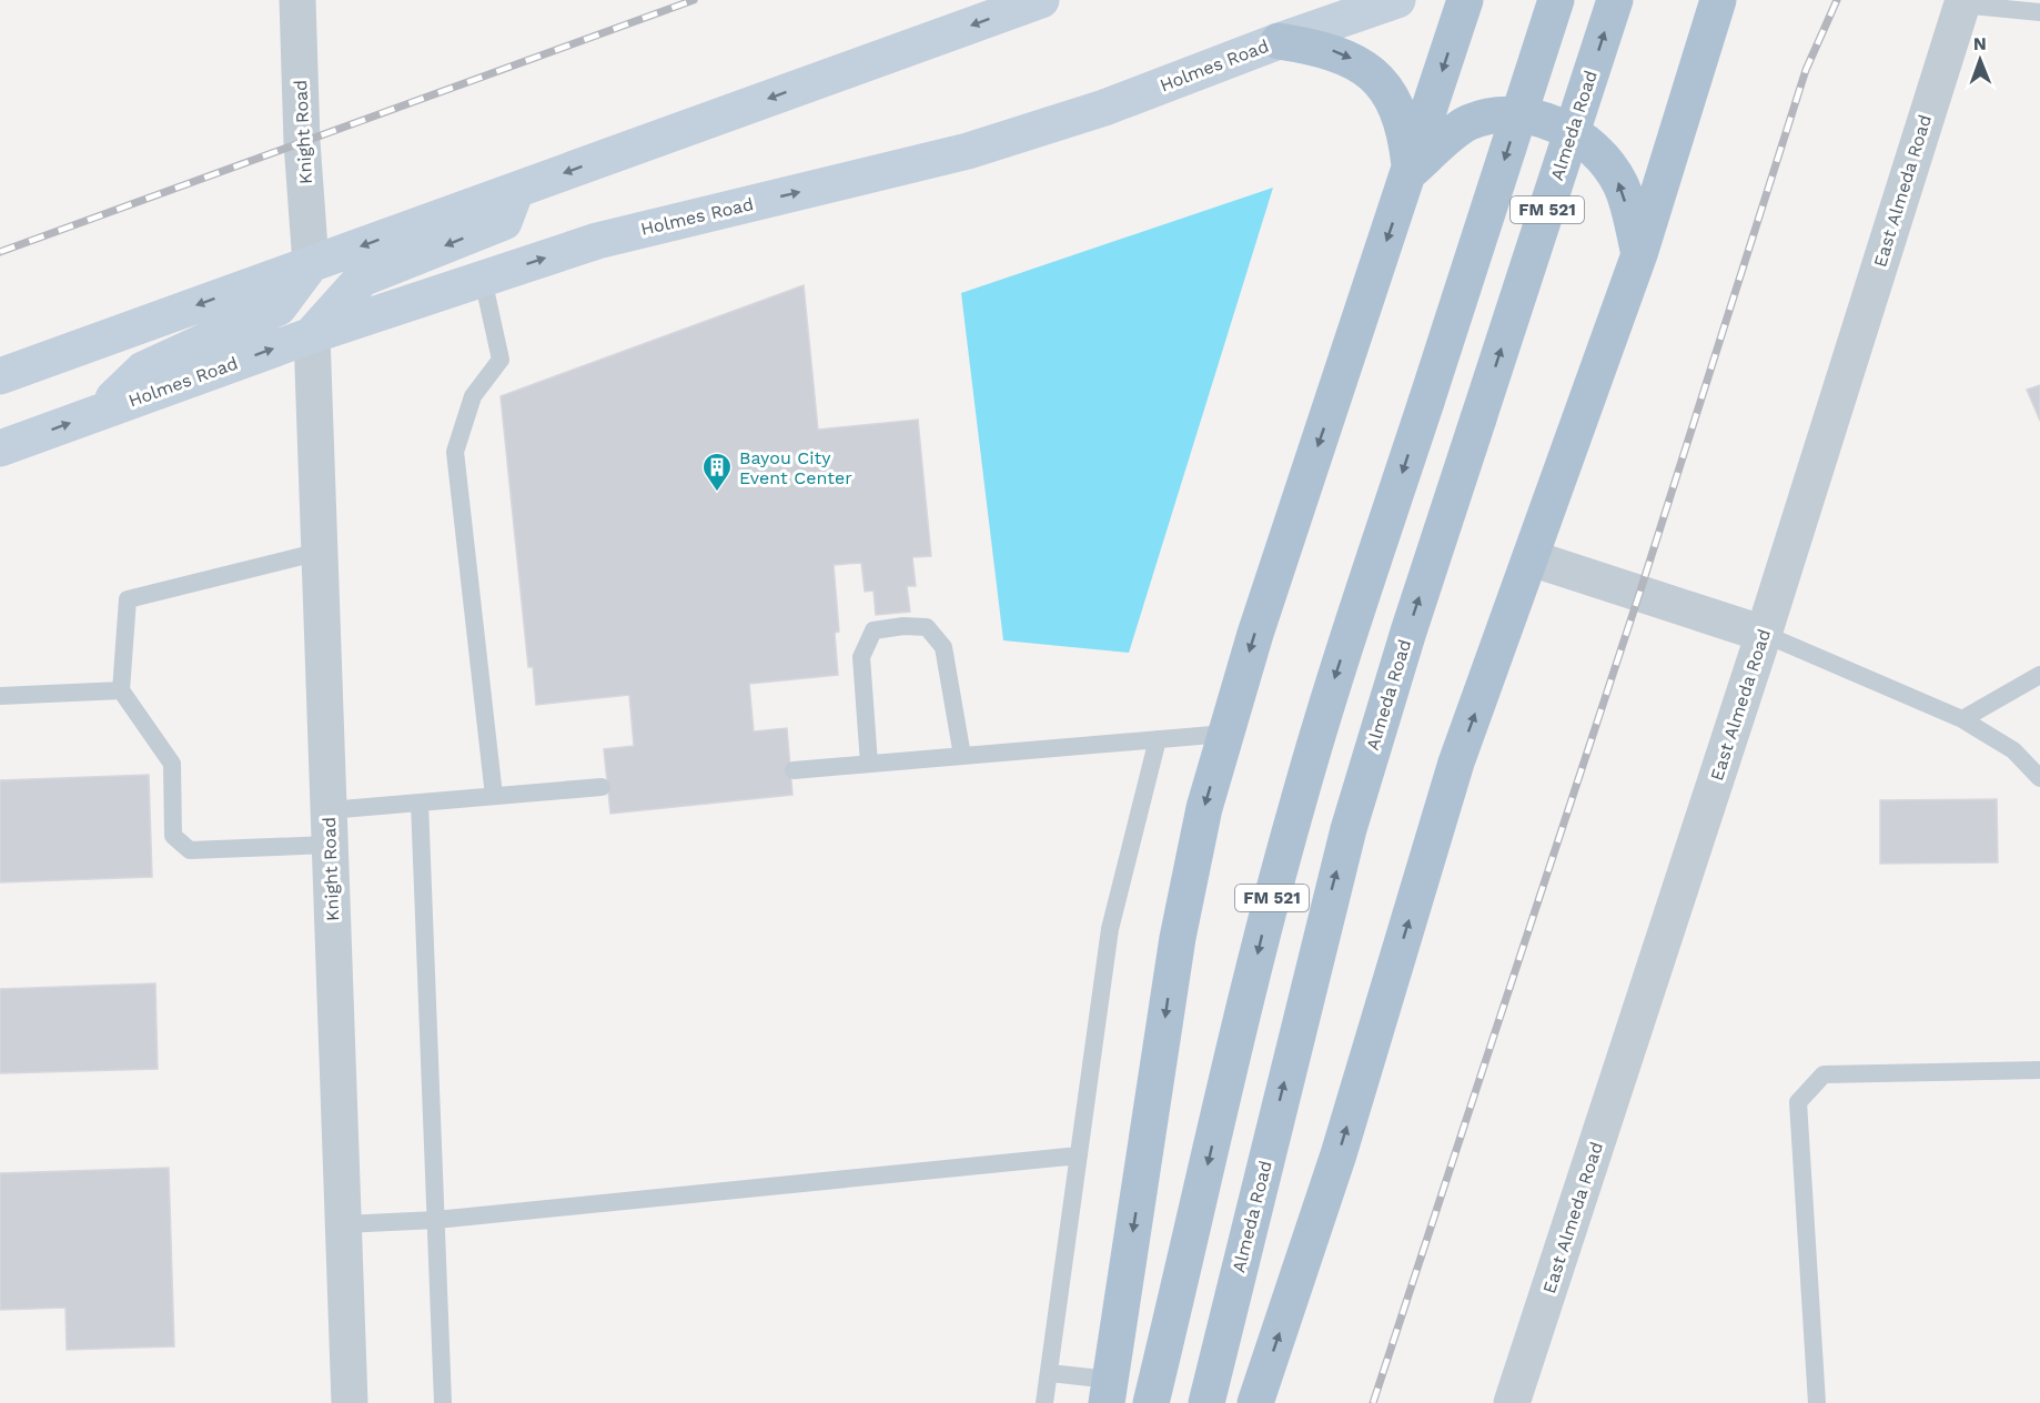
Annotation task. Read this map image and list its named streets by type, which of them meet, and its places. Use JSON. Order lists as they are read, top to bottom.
{
  "streets": {
    "main road": ["Holmes Road", "Almeda Road", "FM 521"],
    "street": ["Knight Road", "East Almeda Road"]
  },
  "crossings": [
    ["Holmes Road", "Knight Road"]
  ],
  "places": {
    "building": ["Bayou City Event Center"]
  },
  "north": "top"
}
